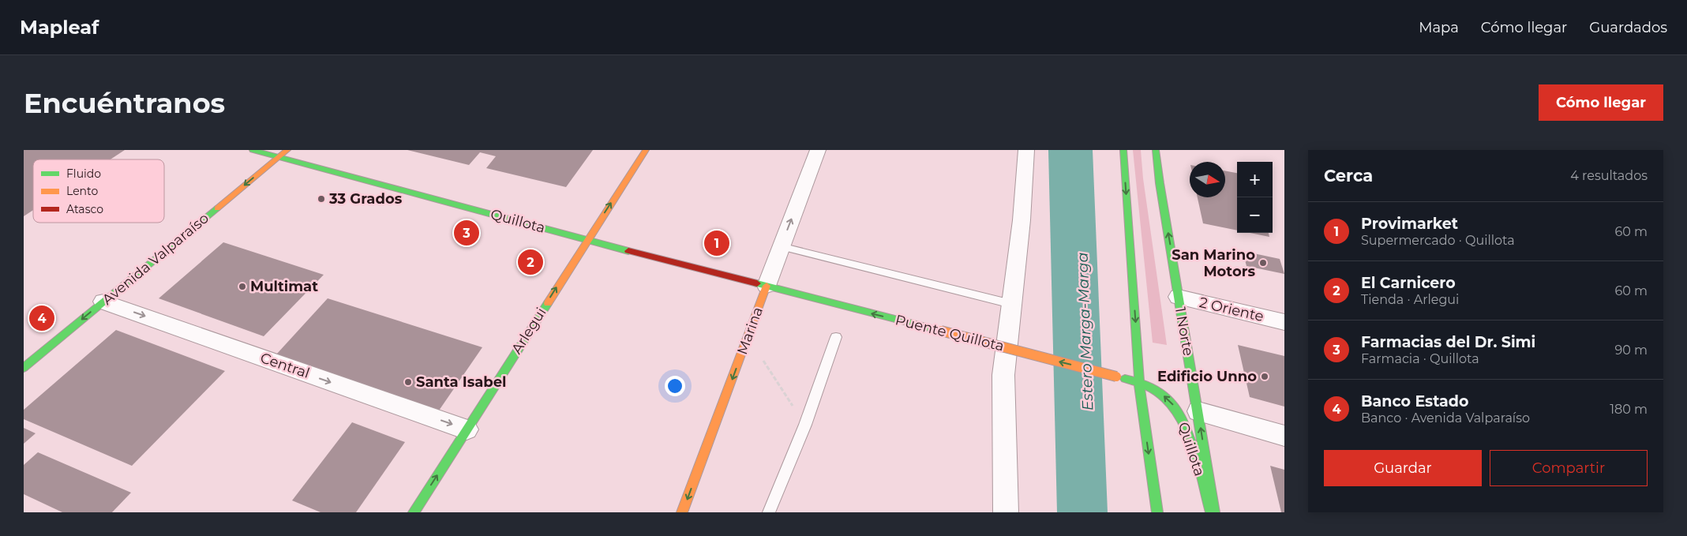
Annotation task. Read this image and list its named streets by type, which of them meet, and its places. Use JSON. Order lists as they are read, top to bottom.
{
  "streets": {
    "main road": [
      "Quillota",
      "Avenida Valparaíso",
      "Arlegui",
      "Marina",
      "1 Norte",
      "Puente Quillota"
    ],
    "street": ["2 Oriente", "Central"]
  },
  "crossings": [
    ["Quillota", "Avenida Valparaíso"],
    ["Quillota", "Arlegui"],
    ["Quillota", "Marina"],
    ["Quillota", "1 Norte"],
    ["Quillota", "Puente Quillota"],
    ["Avenida Valparaíso", "Central"],
    ["2 Oriente", "1 Norte"],
    ["Arlegui", "Central"],
    ["Marina", "Puente Quillota"]
  ],
  "one_way": [
    "Avenida Valparaíso",
    "Arlegui",
    "Puente Quillota",
    "Central"
  ],
  "water": ["Estero Marga-Marga"],
  "places": [
    "33 Grados",
    "San Marino Motors",
    "Multimat",
    "Edificio Unno",
    "Santa Isabel"
  ],
  "legend": ["Fluido", "Lento", "Atasco"],
  "north": "right",
  "page": {
    "header": "Mapleaf",
    "nav": ["Mapa", "Cómo llegar", "Guardados"],
    "buttons": [
      "Cómo llegar",
      ["Guardar", "Compartir"]
    ],
    "title": "Encuéntranos",
    "heading": ["Cerca", "4 resultados"],
    "map_buttons": ["+", "−"],
    "list": [
      {
        "mark": "1",
        "name": "Provimarket",
        "note": "Supermercado · Quillota",
        "value": "60 m"
      },
      {
        "mark": "2",
        "name": "El Carnicero",
        "note": "Tienda · Arlegui",
        "value": "60 m"
      },
      {
        "mark": "3",
        "name": "Farmacias del Dr. Simi",
        "note": "Farmacia · Quillota",
        "value": "90 m"
      },
      {
        "mark": "4",
        "name": "Banco Estado",
        "note": "Banco · Avenida Valparaíso",
        "value": "180 m"
      }
    ],
    "pins": [
      "3",
      "1",
      "2",
      "4"
    ]
  }
}
